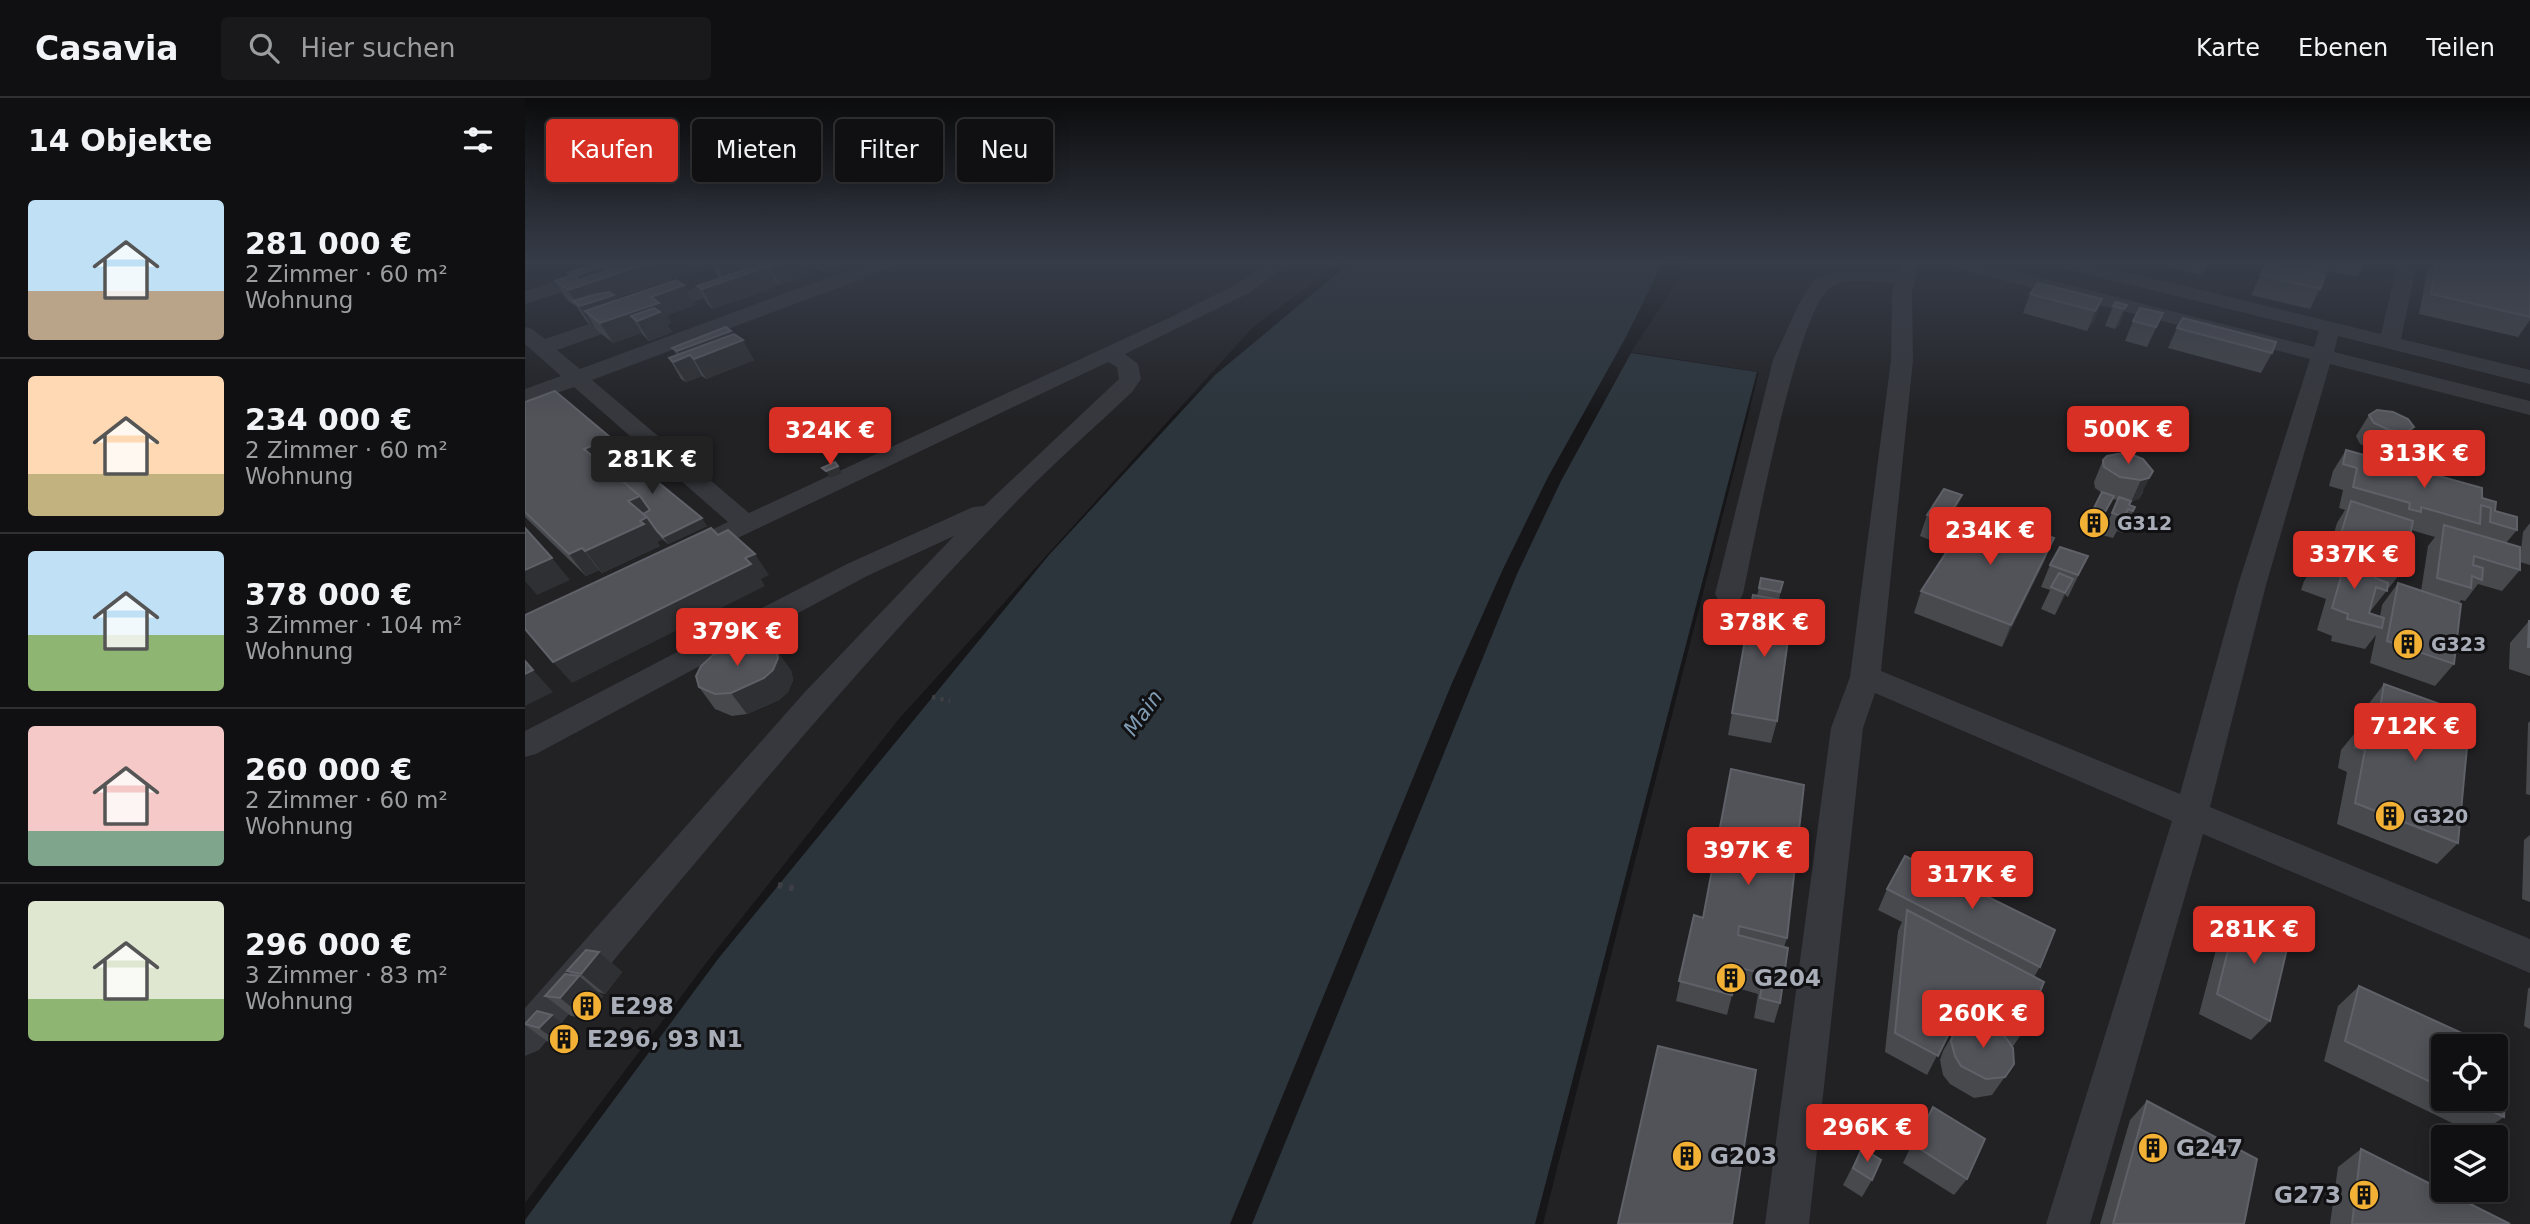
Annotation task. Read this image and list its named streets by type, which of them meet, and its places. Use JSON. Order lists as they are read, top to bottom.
{
  "water": ["Main"],
  "places": {
    "building": [
      "G312",
      "G323",
      "G320",
      "G204",
      "E298",
      "E296, 93 N1",
      "G247",
      "G203",
      "G273"
    ]
  },
  "page": {
    "header": "Casavia",
    "search": "Hier suchen",
    "nav": ["Karte", "Ebenen", "Teilen"],
    "heading": "14 Objekte",
    "chip": [
      "Kaufen",
      "Mieten",
      "Filter",
      "Neu"
    ],
    "list": [
      {
        "name": "281 000 €",
        "note": "2 Zimmer · 60 m² · Wohnung"
      },
      {
        "name": "234 000 €",
        "note": "2 Zimmer · 60 m² · Wohnung"
      },
      {
        "name": "378 000 €",
        "note": "3 Zimmer · 104 m² · Wohnung"
      },
      {
        "name": "260 000 €",
        "note": "2 Zimmer · 60 m² · Wohnung"
      },
      {
        "name": "296 000 €",
        "note": "3 Zimmer · 83 m² · Wohnung"
      }
    ],
    "price": [
      "500K €",
      "324K €",
      "313K €",
      "281K €",
      "234K €",
      "337K €",
      "378K €",
      "379K €",
      "712K €",
      "397K €",
      "317K €",
      "281K €",
      "260K €",
      "296K €"
    ]
  }
}
